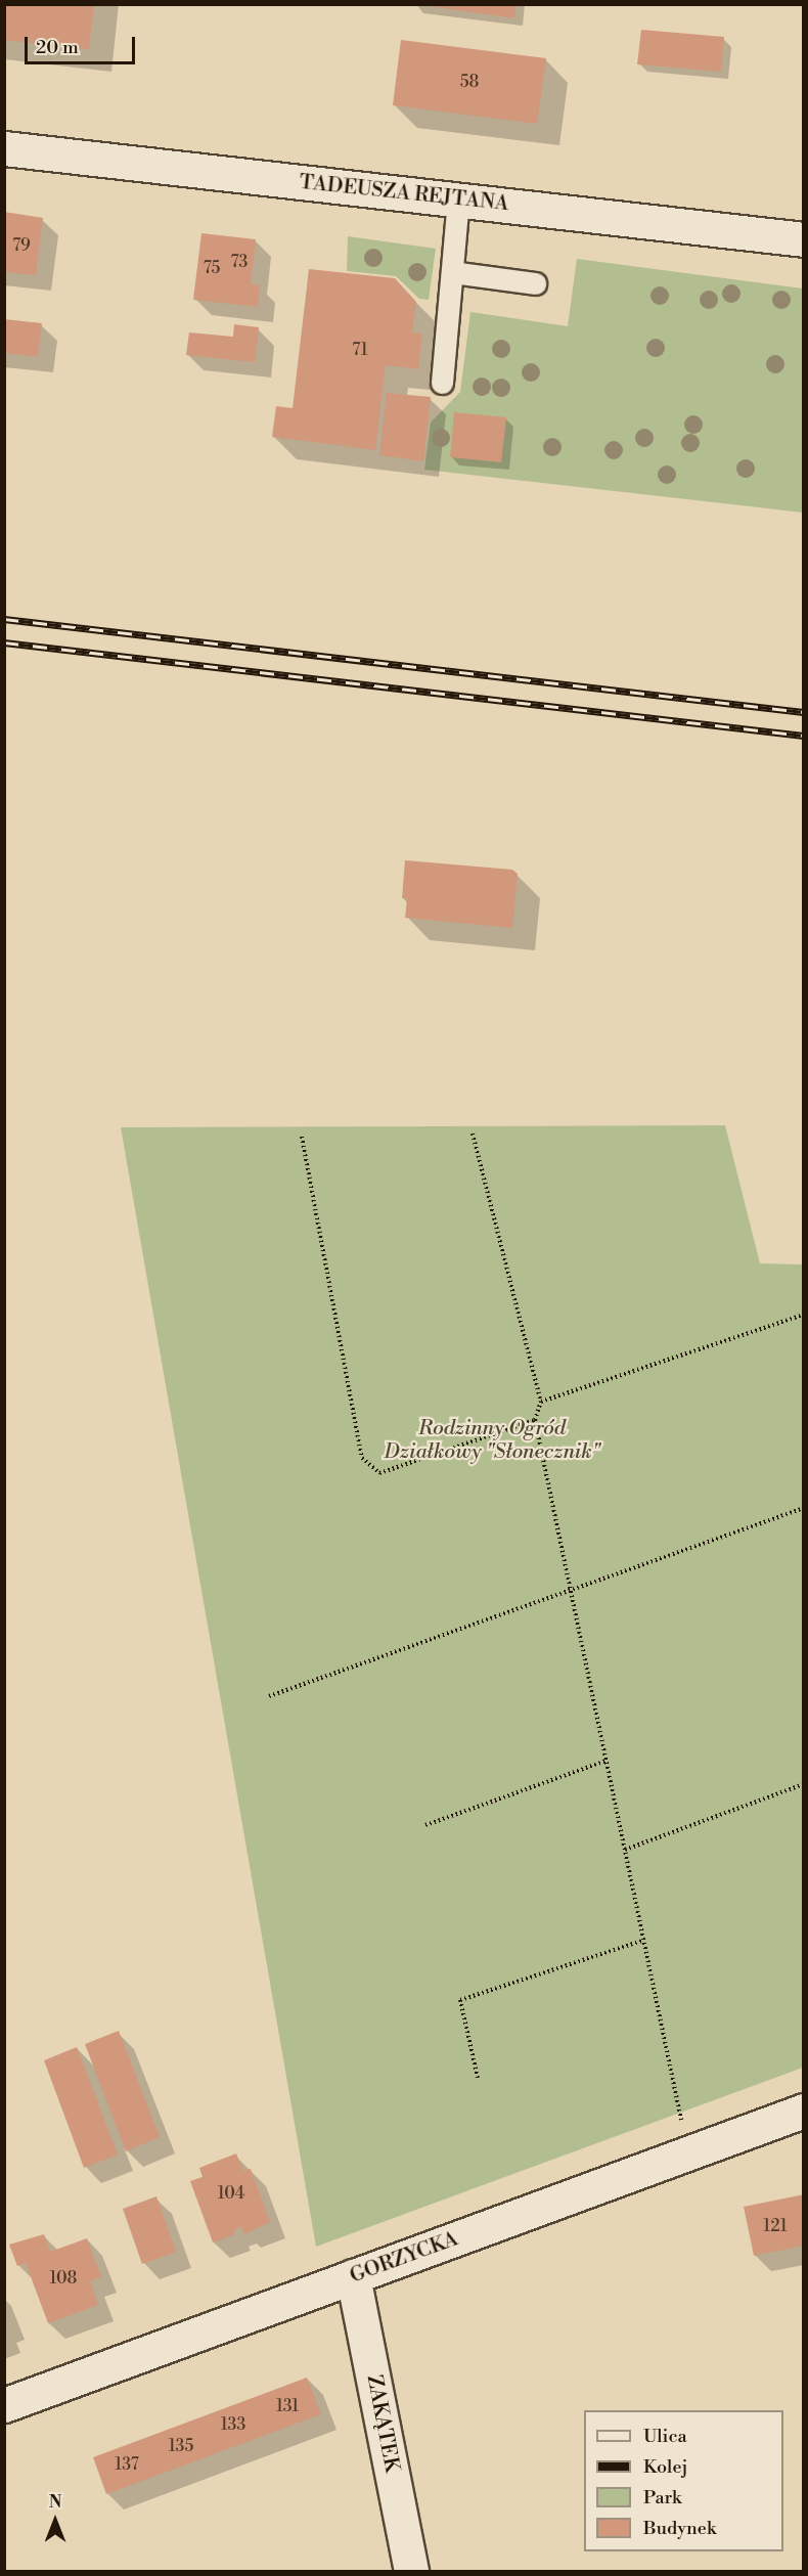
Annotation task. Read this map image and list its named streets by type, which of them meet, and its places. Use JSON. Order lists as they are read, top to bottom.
{
  "streets": {
    "street": ["TADEUSZA REJTANA", "GORZYCKA", "ZAKĄTEK"]
  },
  "crossings": [
    ["GORZYCKA", "ZAKĄTEK"]
  ],
  "parks": ["Rodzinny Ogród Działkowy \"Słonecznik\""],
  "house_numbers": [
    "58",
    "79",
    "73",
    "75",
    "71",
    "104",
    "121",
    "108",
    "131",
    "133",
    "135",
    "137"
  ],
  "legend": [
    "Ulica",
    "Kolej",
    "Park",
    "Budynek"
  ],
  "scale_bar": "20 m",
  "north": "top"
}
